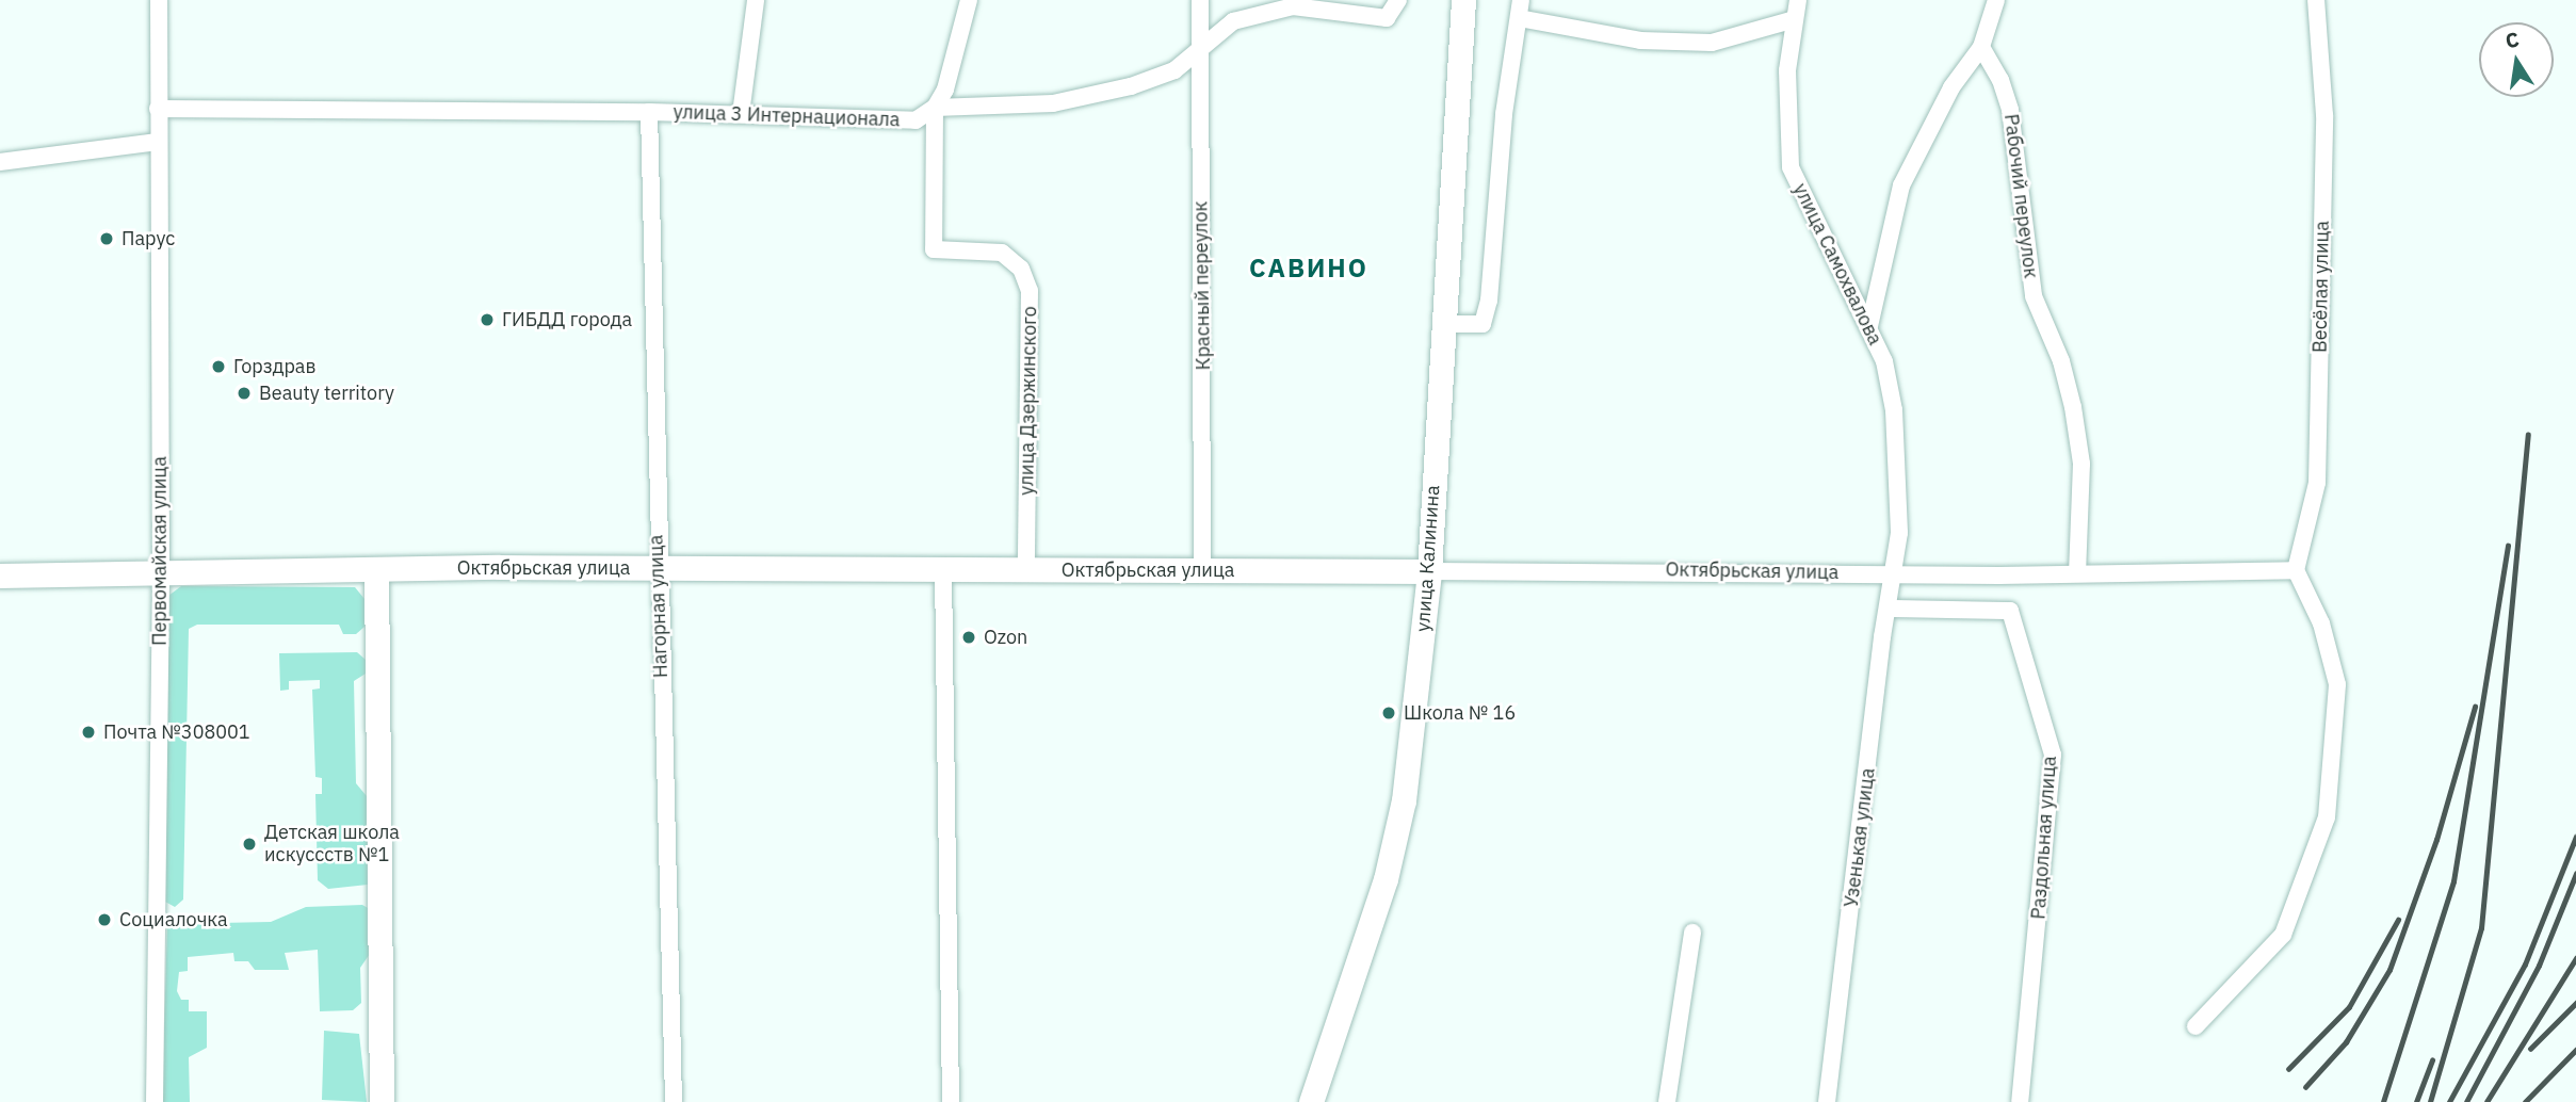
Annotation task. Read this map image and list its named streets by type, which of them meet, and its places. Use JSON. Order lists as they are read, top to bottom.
{
  "streets": {
    "street": [
      "улица 3 Интернационала",
      "Рабочий переулок",
      "улица Самохвалова",
      "Красный переулок",
      "Весёлая улица",
      "улица Дзержинского",
      "Первомайская улица",
      "улица Калинина",
      "Октябрьская улица",
      "Нагорная улица",
      "Узенькая улица",
      "Раздольная улица"
    ]
  },
  "crossings": [
    ["улица 3 Интернационала", "Красный переулок"],
    ["улица 3 Интернационала", "улица Дзержинского"],
    ["улица 3 Интернационала", "Первомайская улица"],
    ["улица 3 Интернационала", "Нагорная улица"],
    ["Рабочий переулок", "Октябрьская улица"],
    ["улица Самохвалова", "Октябрьская улица"],
    ["улица Самохвалова", "Узенькая улица"],
    ["Красный переулок", "Октябрьская улица"],
    ["Весёлая улица", "Октябрьская улица"],
    ["улица Дзержинского", "Октябрьская улица"],
    ["Первомайская улица", "Октябрьская улица"],
    ["улица Калинина", "Октябрьская улица"],
    ["Октябрьская улица", "Нагорная улица"],
    ["Октябрьская улица", "Узенькая улица"],
    ["Узенькая улица", "Раздольная улица"]
  ],
  "districts": ["САВИНО"],
  "places": [
    "Парус",
    "ГИБДД города",
    "Горздрав",
    "Beauty territory",
    "Ozon",
    "Школа № 16",
    "Почта №308001",
    "Детская школа искуссств №1",
    "Социалочка"
  ],
  "north": "top"
}
